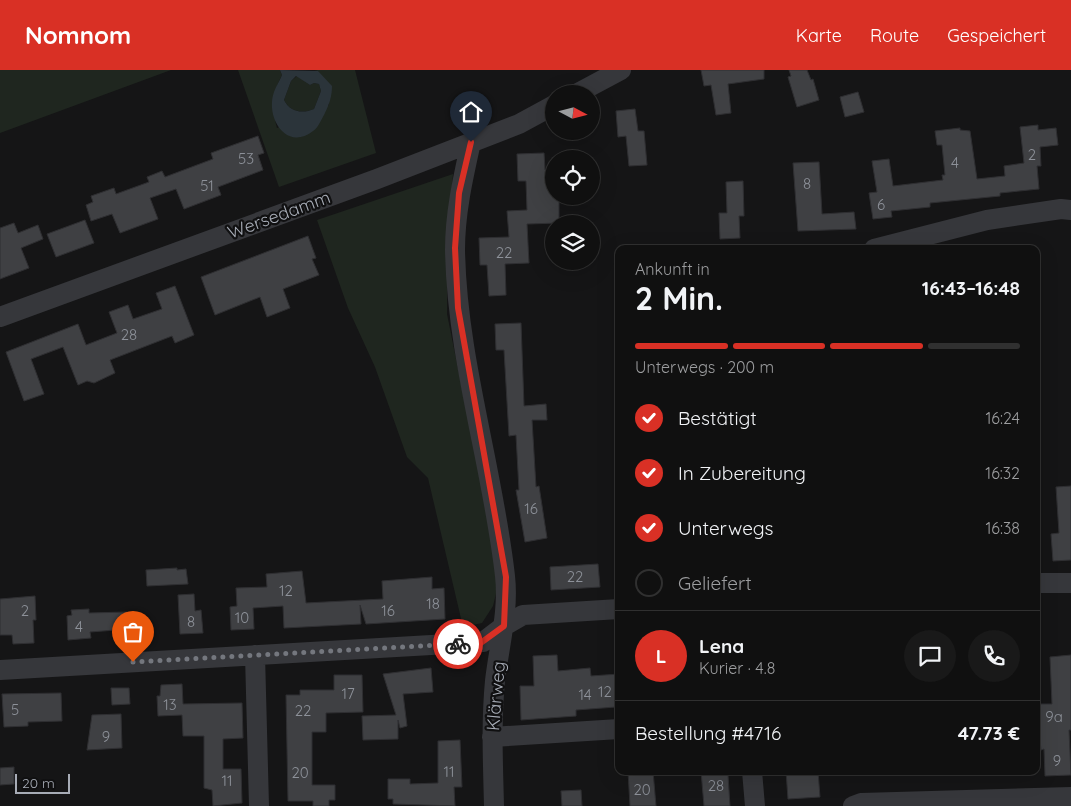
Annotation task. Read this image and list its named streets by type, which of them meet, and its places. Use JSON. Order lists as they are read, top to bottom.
{
  "streets": {
    "street": ["Wersedamm", "Klärweg"]
  },
  "crossings": [
    ["Wersedamm", "Klärweg"]
  ],
  "house_numbers": [
    "2",
    "53",
    "4",
    "8",
    "51",
    "6",
    "22",
    "28",
    "16",
    "22",
    "12",
    "18",
    "2",
    "16",
    "10",
    "8",
    "4",
    "12",
    "17",
    "14",
    "13",
    "5",
    "22",
    "9a",
    "9",
    "9",
    "11",
    "20",
    "11",
    "28",
    "20"
  ],
  "scale_bar": "20 m",
  "north": "right",
  "page": {
    "header": "Nomnom",
    "nav": ["Karte", "Route", "Gespeichert"],
    "heading": ["2 Min.", "Ankunft in", "16:43–16:48"],
    "panel": [
      "Lena",
      "Kurier · 4.8",
      "Bestellung #4716",
      "47.73 €"
    ],
    "bar": "Unterwegs · 200 m",
    "list": [
      ["Bestätigt", "16:24"],
      ["In Zubereitung", "16:32"],
      ["Unterwegs", "16:38"],
      "Geliefert"
    ],
    "round": "L",
    "scale": "20 m"
  }
}
